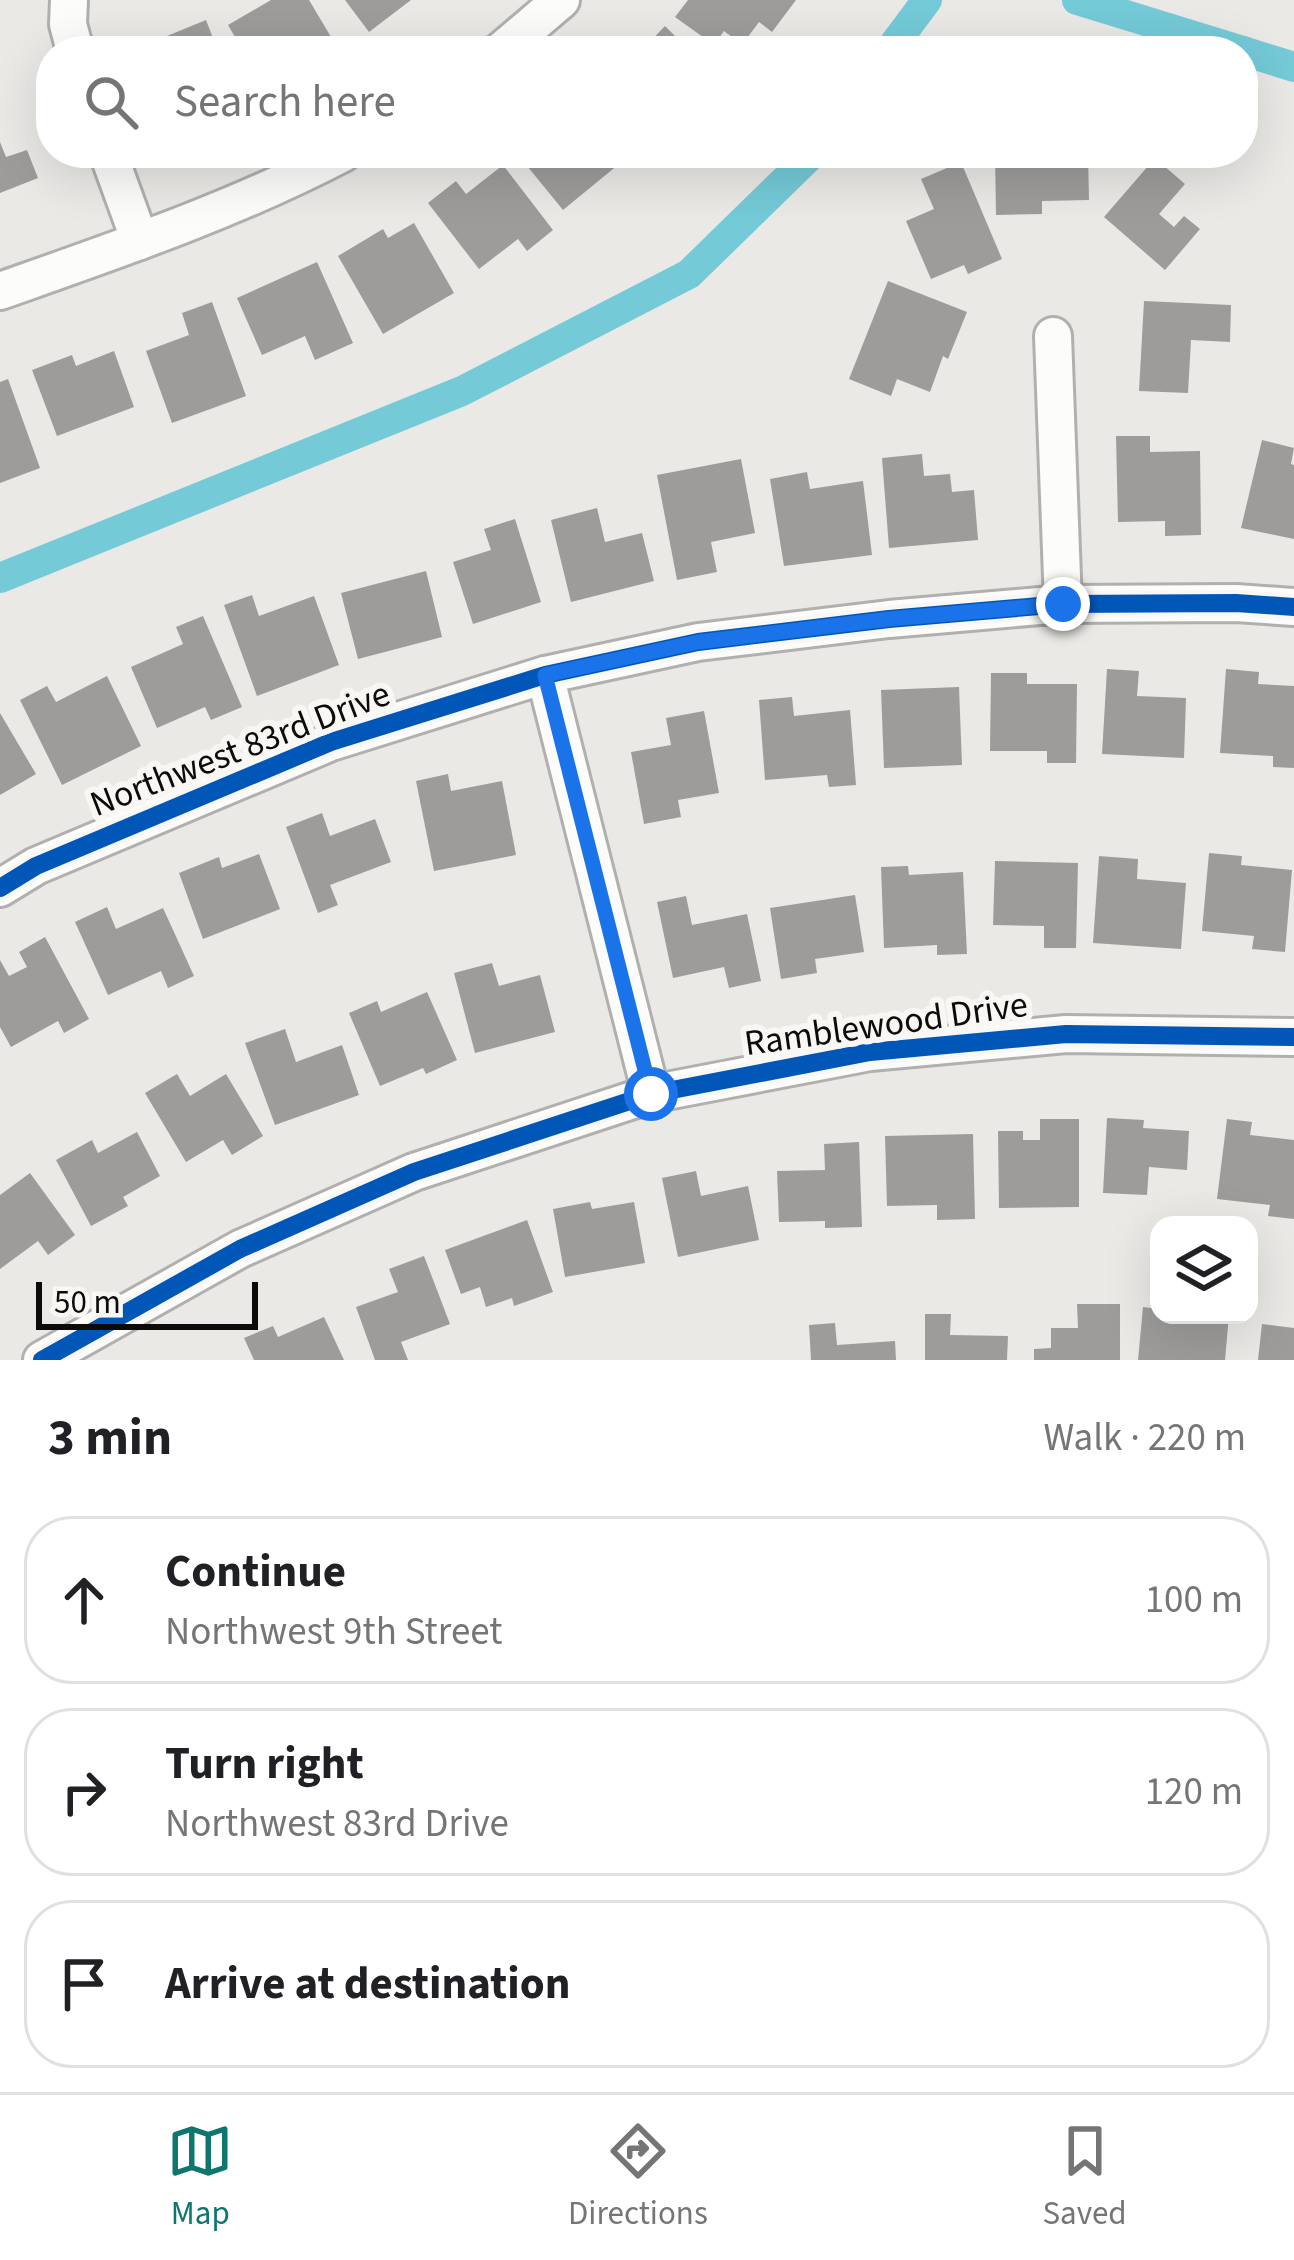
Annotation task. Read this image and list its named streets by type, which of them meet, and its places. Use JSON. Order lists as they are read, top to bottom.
{
  "streets": {
    "street": ["Northwest 83rd Drive", "Ramblewood Drive"]
  },
  "scale_bar": "50 m",
  "page": {
    "search": "Search here",
    "scale": "50 m",
    "heading": ["3 min", "Walk · 220 m"],
    "list": [
      ["Continue", "Northwest 9th Street", "100 m"],
      ["Turn right", "Northwest 83rd Drive", "120 m"],
      "Arrive at destination"
    ],
    "nav": ["Map", "Directions", "Saved"]
  }
}
